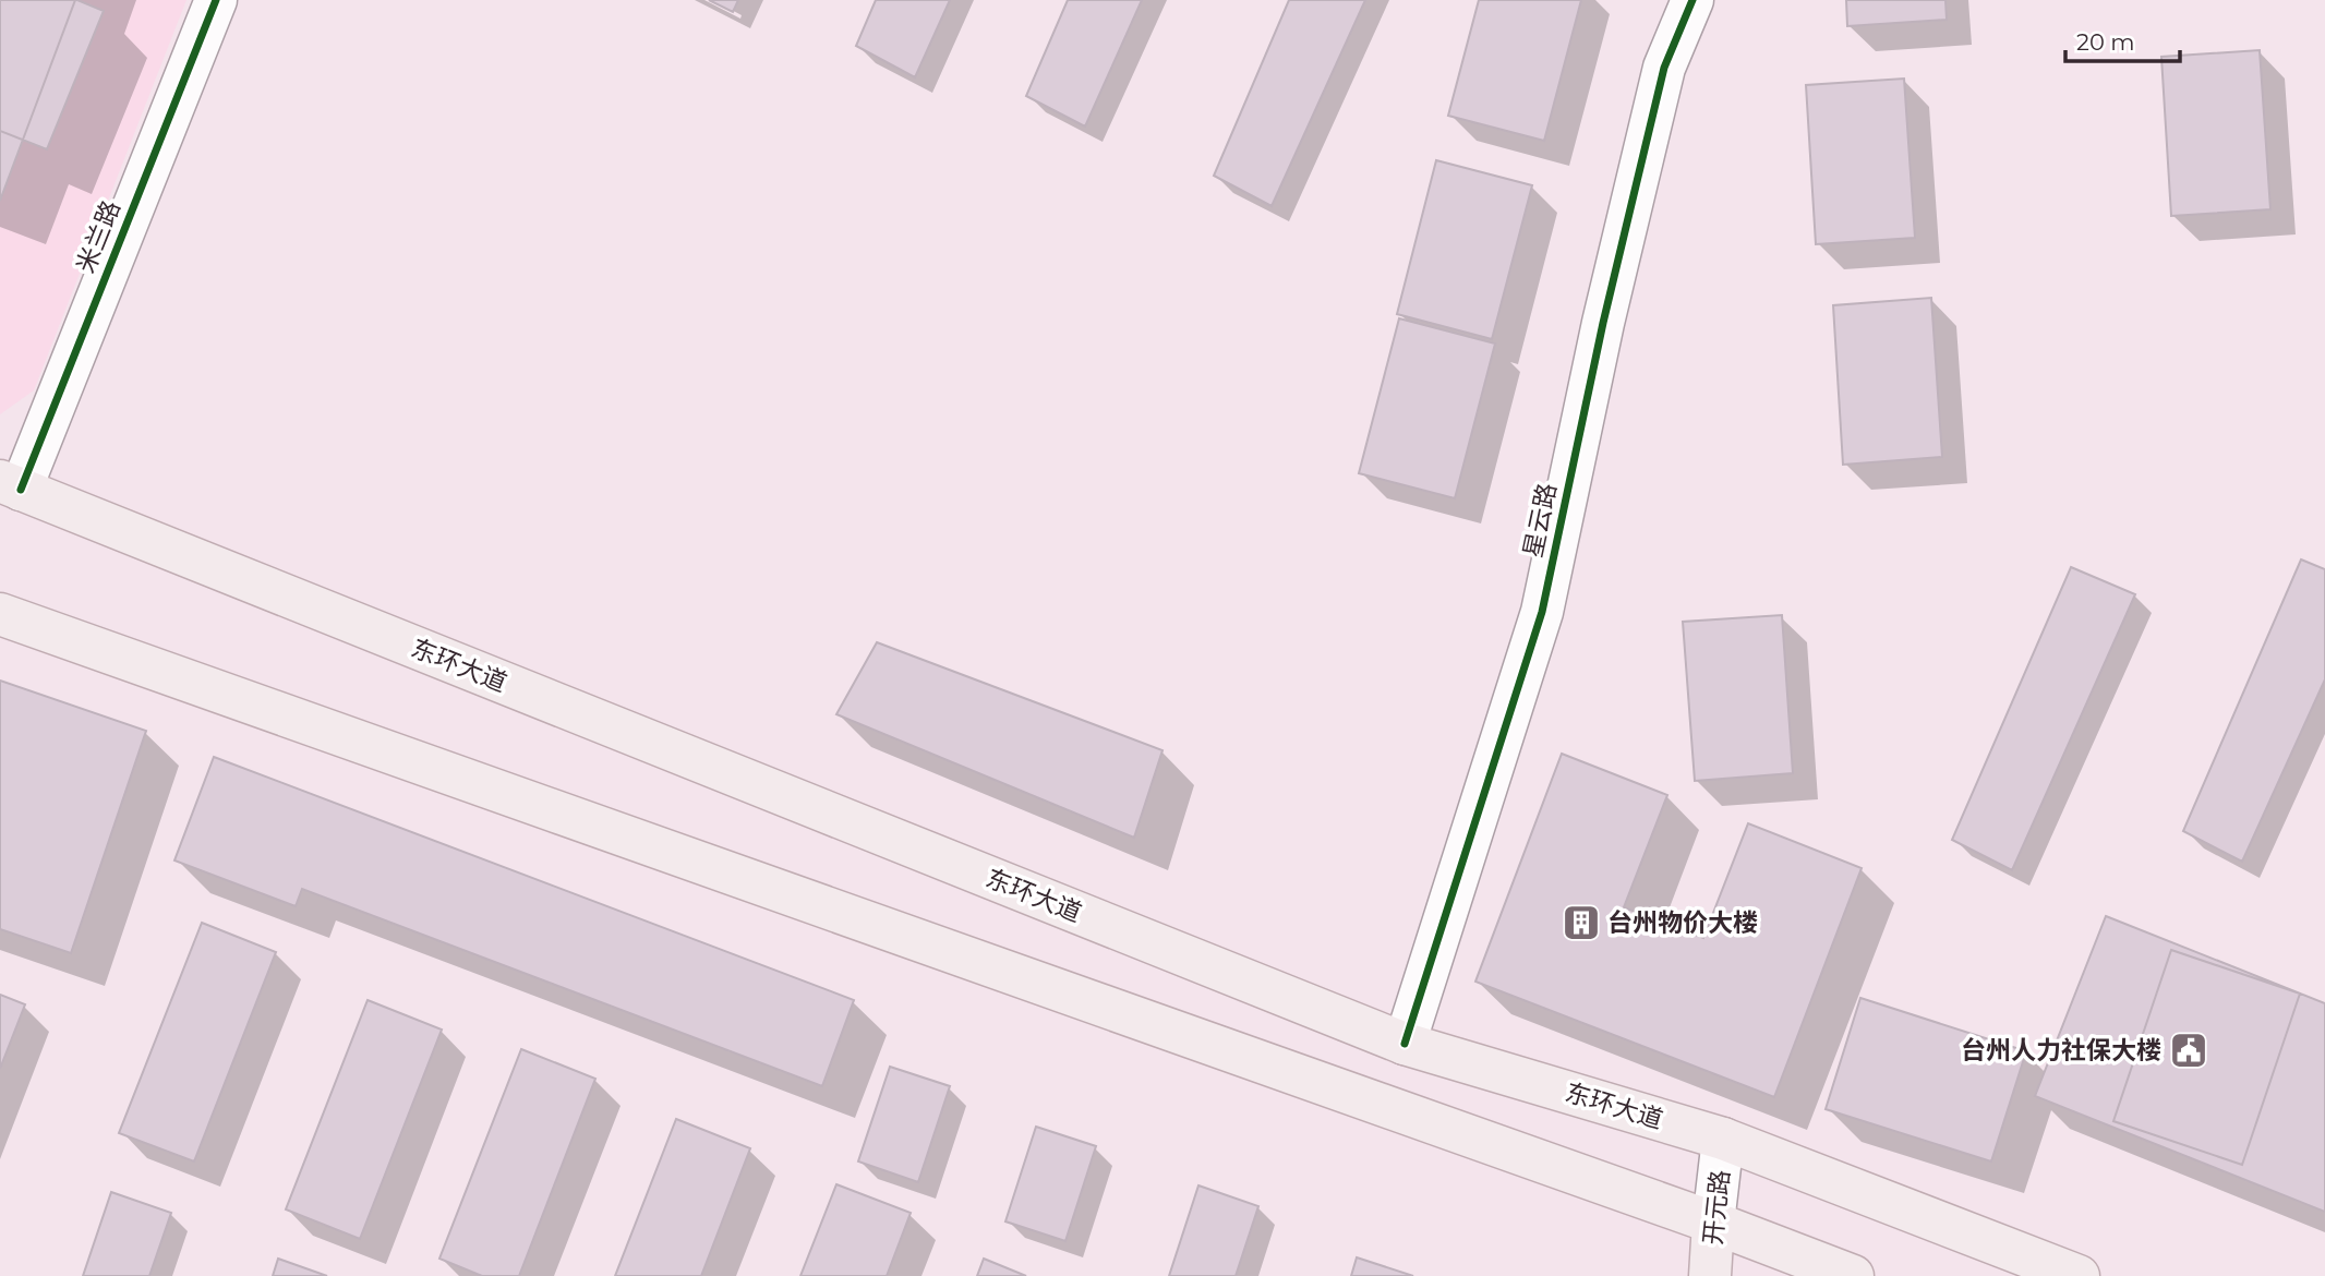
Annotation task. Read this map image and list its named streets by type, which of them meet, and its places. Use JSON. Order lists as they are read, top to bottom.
{
  "streets": {
    "main road": ["东环大道", "开元路"],
    "street": ["米兰路", "星云路"]
  },
  "crossings": [
    ["米兰路", "东环大道"],
    ["星云路", "东环大道"],
    ["东环大道", "开元路"]
  ],
  "places": {
    "building": ["台州物价大楼"],
    "public building": ["台州人力社保大楼"]
  },
  "scale_bar": "20 m"
}
